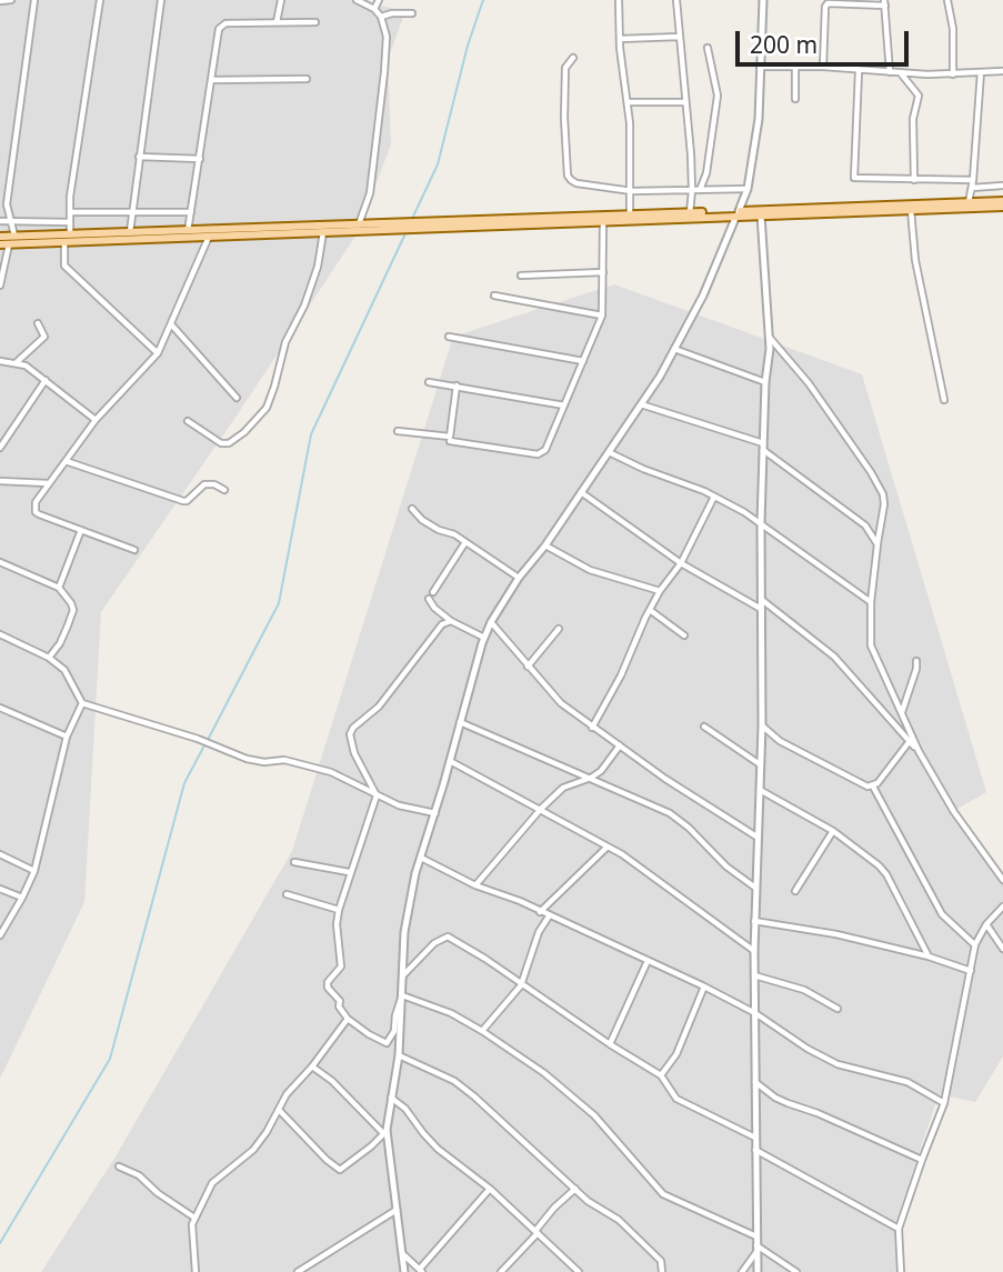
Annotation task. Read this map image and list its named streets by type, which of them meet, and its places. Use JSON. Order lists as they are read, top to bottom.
{
  "scale_bar": "200 m"
}
